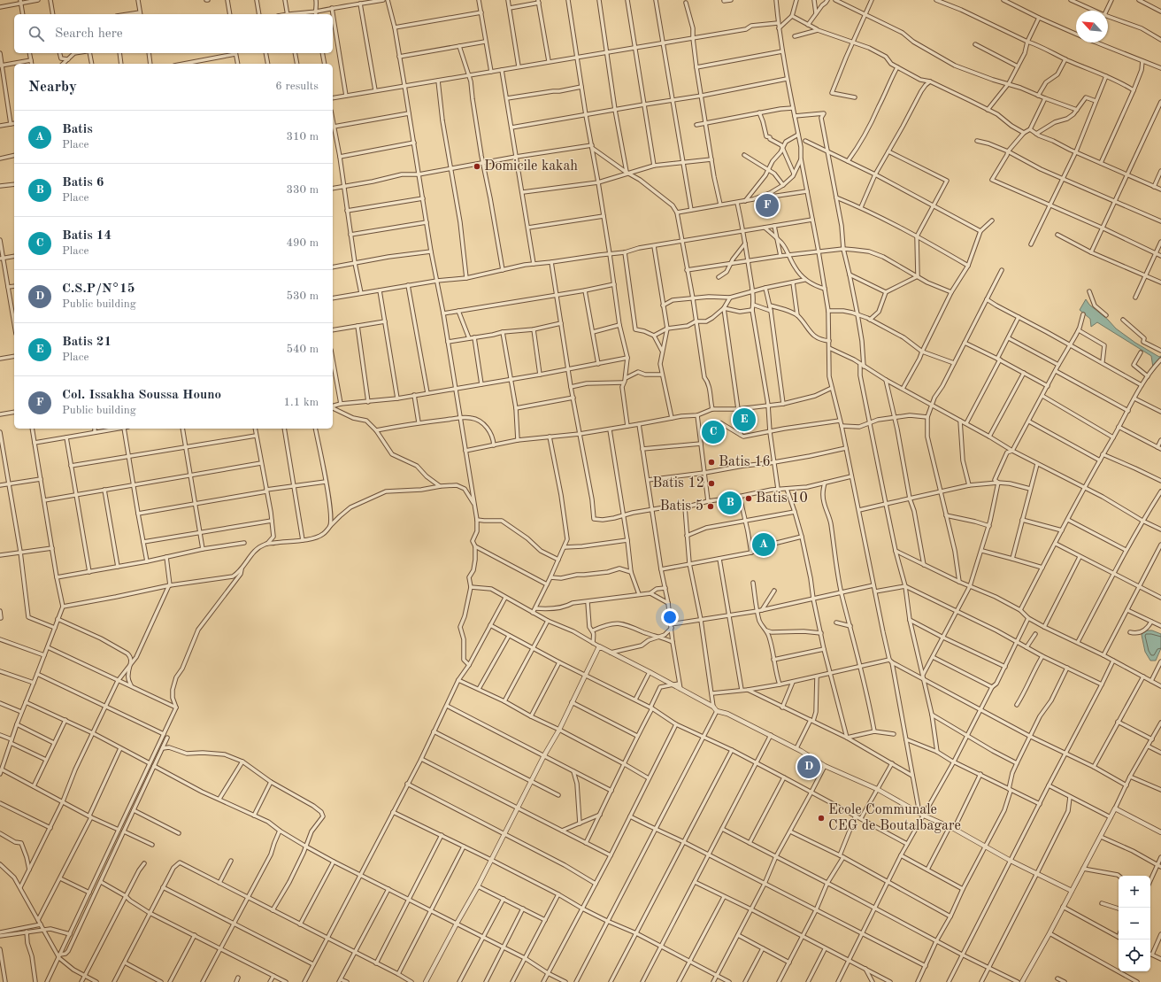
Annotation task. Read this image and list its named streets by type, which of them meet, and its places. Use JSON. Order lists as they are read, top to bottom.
{
  "places": [
    "Domicile kakah",
    "Batis 16",
    "Batis 12",
    "Batis 10",
    "Batis 5",
    "Ecole Communale CEG de Boutalbagare"
  ],
  "north": "top left",
  "page": {
    "search": "Search here",
    "heading": ["Nearby", "6 results"],
    "list": [
      {
        "mark": "A",
        "name": "Batis",
        "note": "Place",
        "value": "310 m"
      },
      {
        "mark": "B",
        "name": "Batis 6",
        "note": "Place",
        "value": "330 m"
      },
      {
        "mark": "C",
        "name": "Batis 14",
        "note": "Place",
        "value": "490 m"
      },
      {
        "mark": "D",
        "name": "C.S.P/N°15",
        "note": "Public building",
        "value": "530 m"
      },
      {
        "mark": "E",
        "name": "Batis 21",
        "note": "Place",
        "value": "540 m"
      },
      {
        "mark": "F",
        "name": "Col. Issakha Soussa Houno",
        "note": "Public building",
        "value": "1.1 km"
      }
    ],
    "pins": [
      "F",
      "E",
      "C",
      "B",
      "A",
      "D"
    ],
    "map_buttons": ["+", "−"]
  }
}
